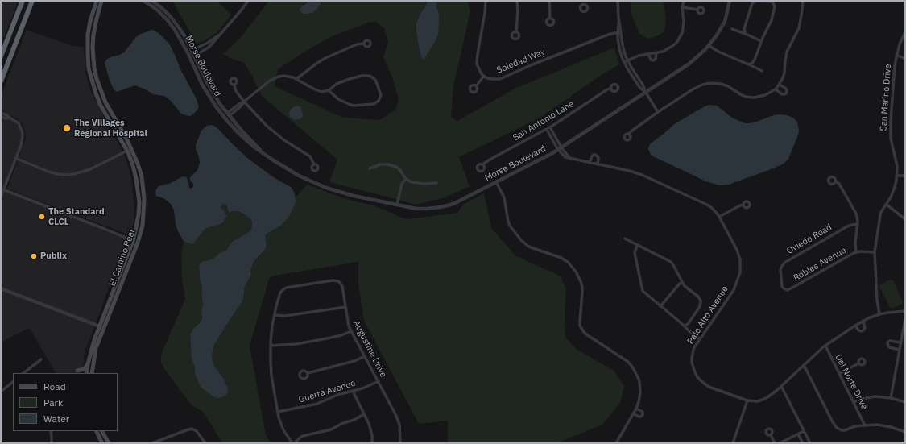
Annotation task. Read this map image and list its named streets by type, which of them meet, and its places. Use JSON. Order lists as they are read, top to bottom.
{
  "streets": {
    "main road": ["El Camino Real"],
    "street": [
      "Soledad Way",
      "Morse Boulevard",
      "San Marino Drive",
      "San Antonio Lane",
      "Oviedo Road",
      "Robles Avenue",
      "Palo Alto Avenue",
      "Augustine Drive",
      "Del Norte Drive",
      "Guerra Avenue"
    ]
  },
  "crossings": [
    ["Morse Boulevard", "Palo Alto Avenue"],
    ["San Marino Drive", "Robles Avenue"],
    ["San Marino Drive", "Palo Alto Avenue"],
    ["San Antonio Lane", "Palo Alto Avenue"],
    ["Oviedo Road", "Robles Avenue"],
    ["Palo Alto Avenue", "Del Norte Drive"],
    ["Augustine Drive", "Guerra Avenue"]
  ],
  "places": ["The Villages Regional Hospital", "The Standard CLCL", "Publix"],
  "legend": ["Road", "Park", "Water"]
}
